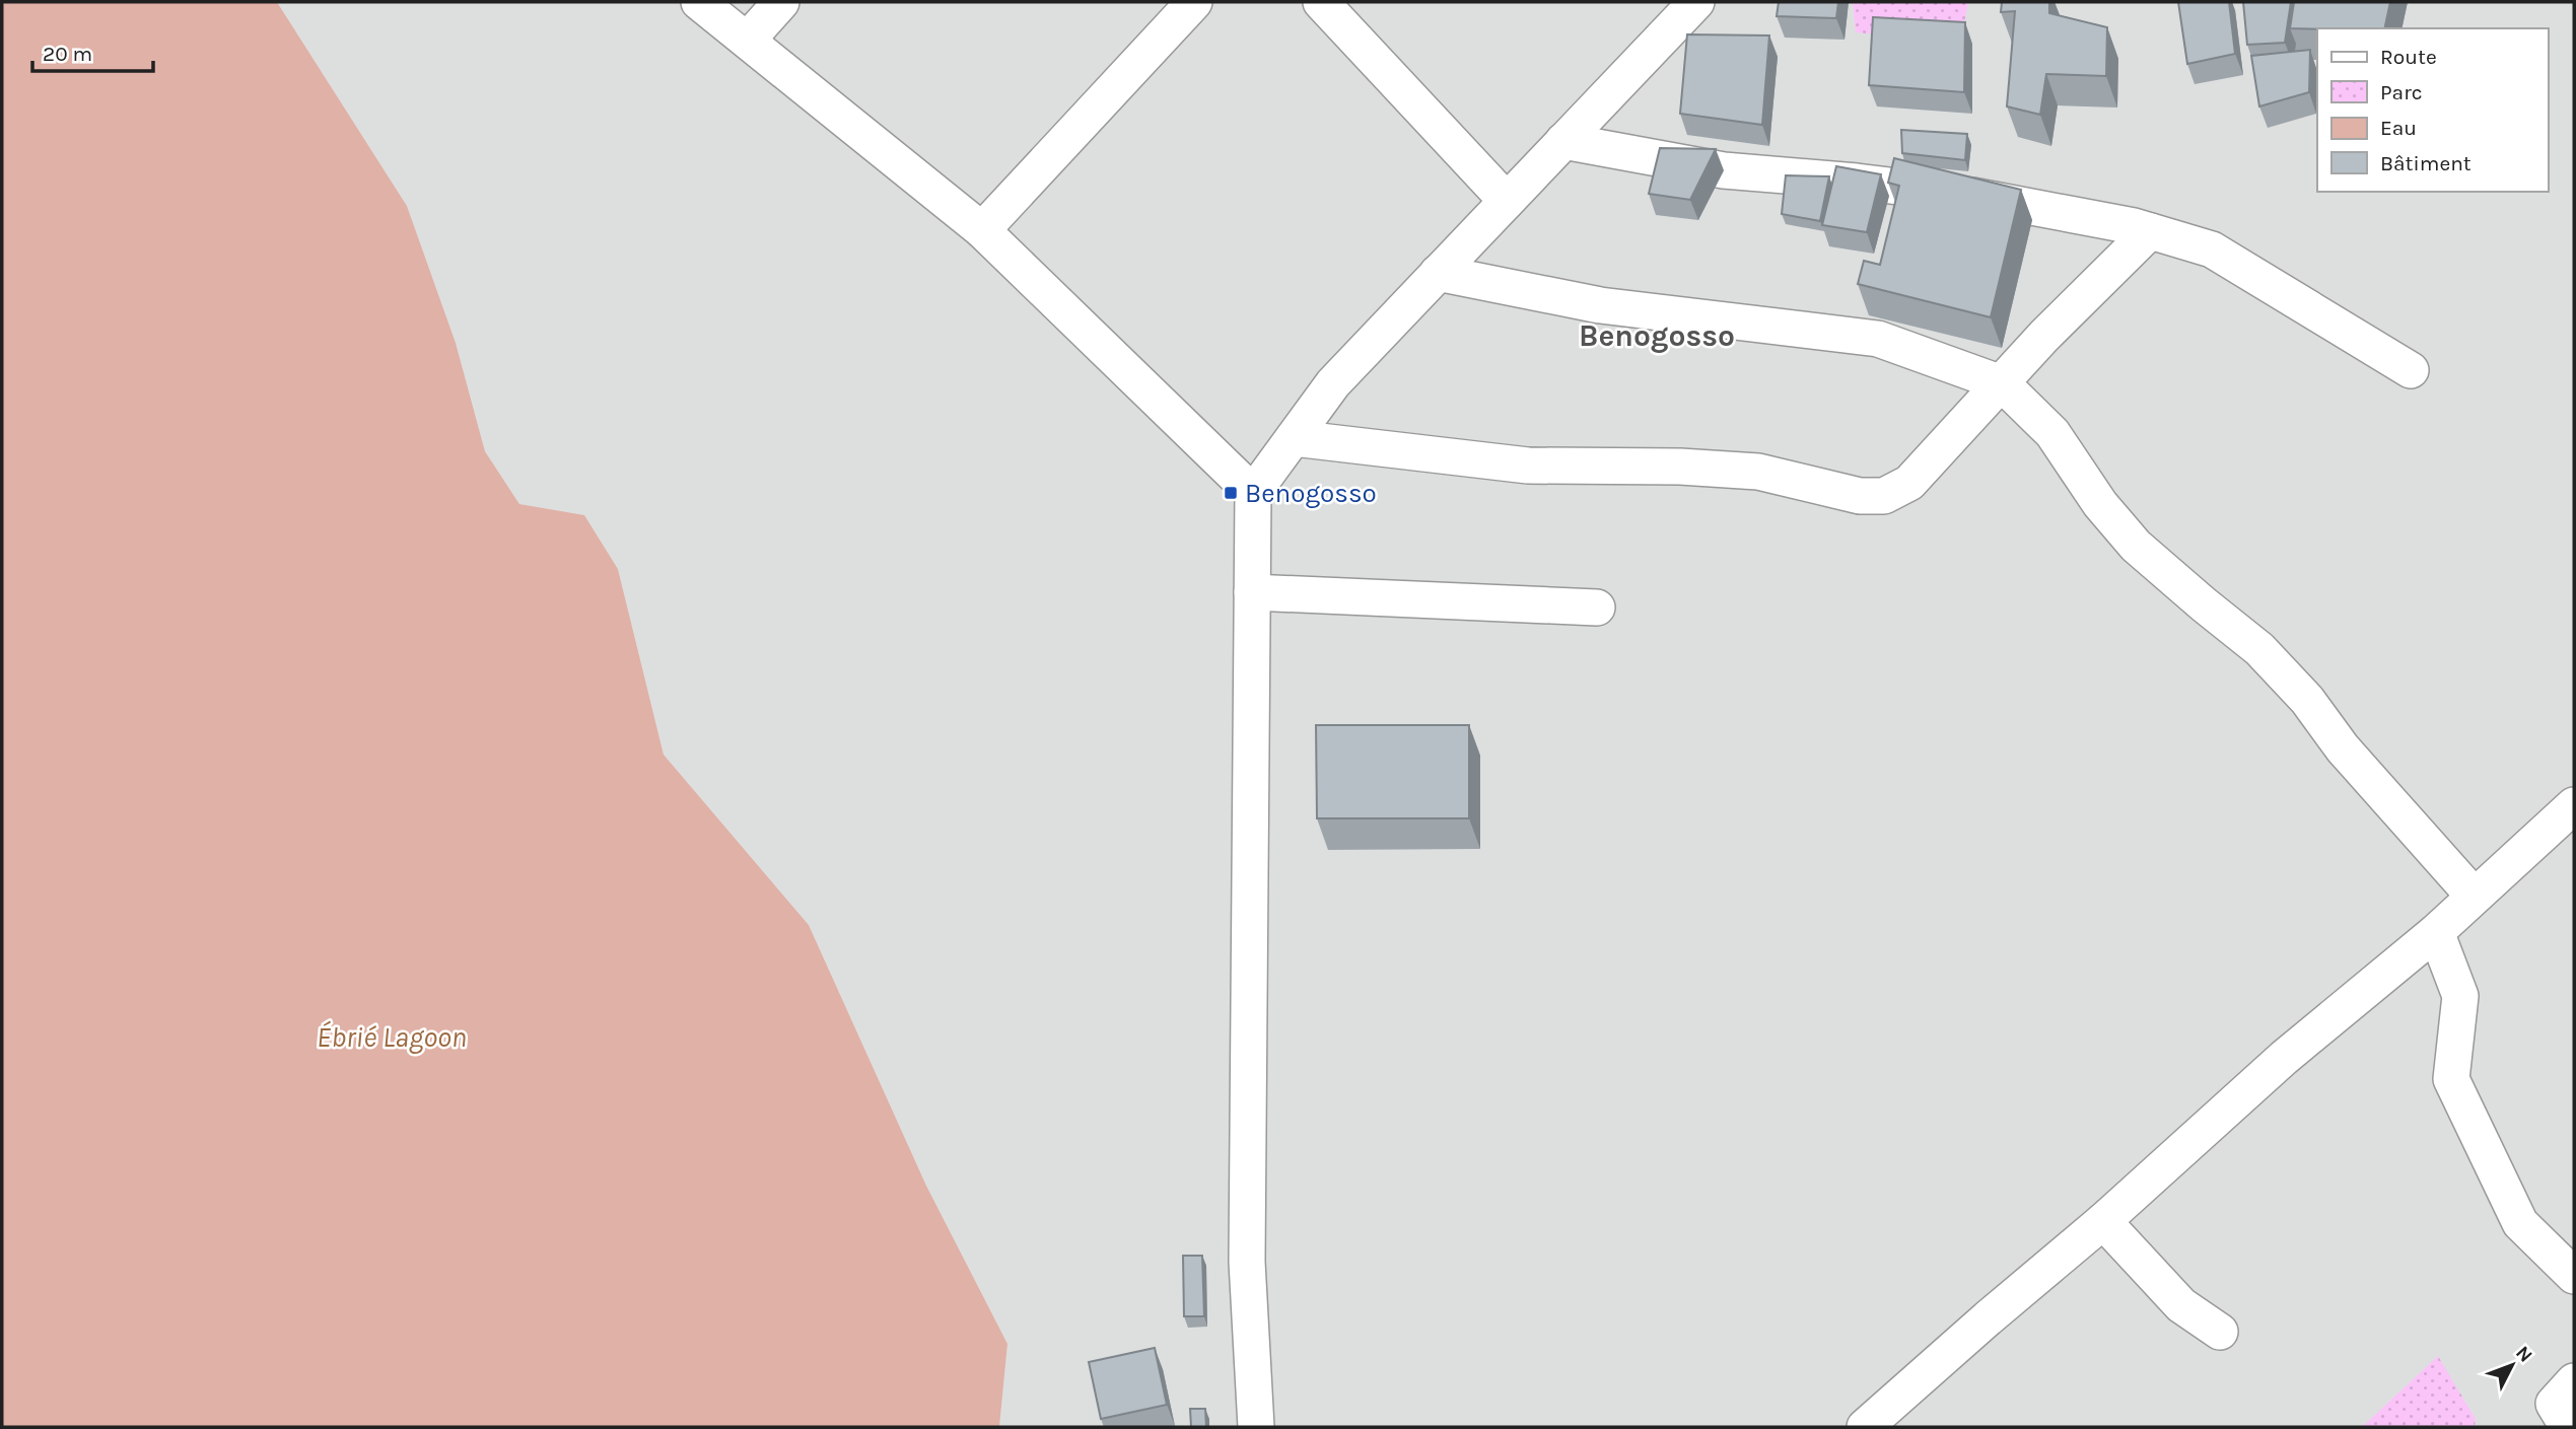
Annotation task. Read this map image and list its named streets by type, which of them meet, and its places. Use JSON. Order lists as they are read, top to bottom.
{
  "districts": ["Benogosso"],
  "water": ["Ébrié Lagoon"],
  "places": {
    "transit": ["Benogosso"]
  },
  "legend": [
    "Route",
    "Parc",
    "Eau",
    "Bâtiment"
  ],
  "scale_bar": "20 m",
  "north": "top right"
}
